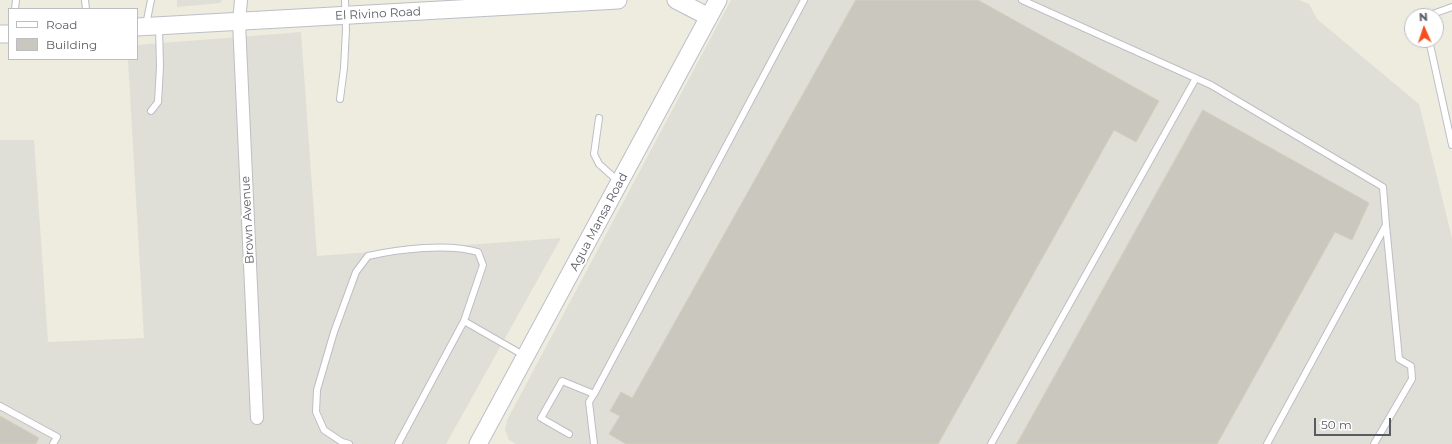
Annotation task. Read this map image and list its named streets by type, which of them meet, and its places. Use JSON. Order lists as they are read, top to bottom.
{
  "streets": {
    "street": ["El Rivino Road", "Brown Avenue", "Agua Mansa Road"]
  },
  "crossings": [
    ["El Rivino Road", "Brown Avenue"]
  ],
  "legend": ["Road", "Building"],
  "scale_bar": "50 m",
  "north": "top"
}
